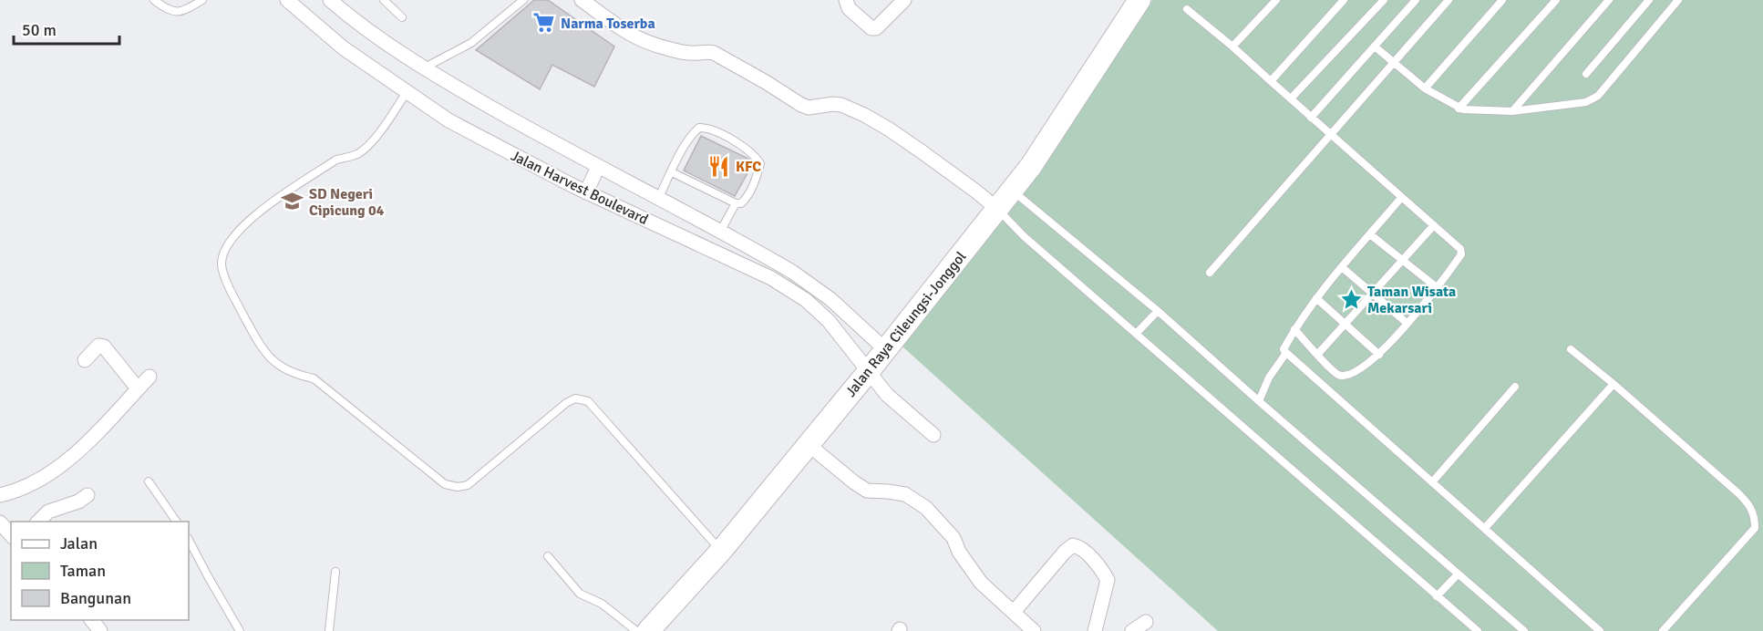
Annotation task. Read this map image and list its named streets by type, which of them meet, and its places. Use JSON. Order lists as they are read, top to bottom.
{
  "streets": {
    "main road": ["Jalan Raya Cileungsi-Jonggol"],
    "street": ["Jalan Harvest Boulevard"]
  },
  "crossings": [
    ["Jalan Harvest Boulevard", "Jalan Raya Cileungsi-Jonggol"]
  ],
  "places": {
    "supermarket": ["Narma Toserba"],
    "restaurant": ["KFC"],
    "school or university": ["SD Negeri Cipicung 04"],
    "place": ["Taman Wisata Mekarsari"]
  },
  "legend": ["Jalan", "Taman", "Bangunan"],
  "scale_bar": "50 m"
}
